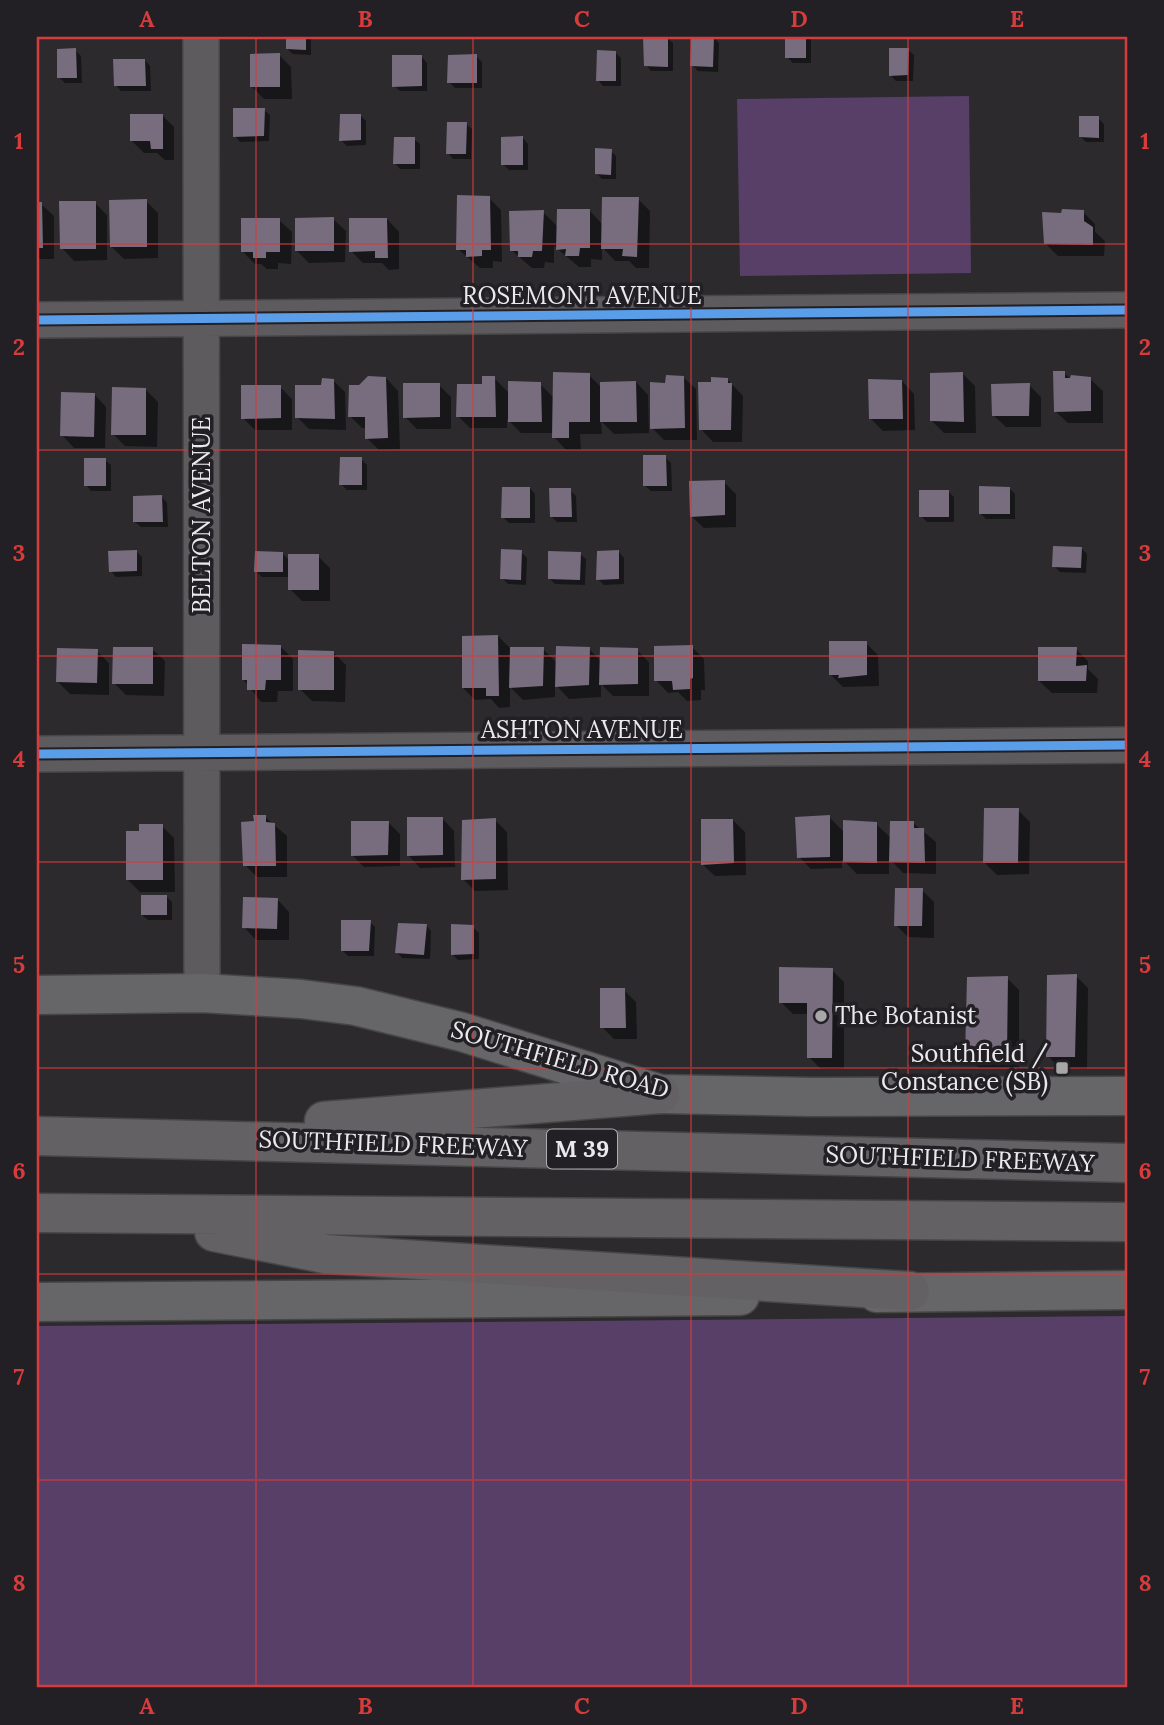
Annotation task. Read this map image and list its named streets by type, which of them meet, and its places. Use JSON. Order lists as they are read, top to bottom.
{
  "streets": {
    "highway": ["SOUTHFIELD FREEWAY", "M 39"],
    "main road": ["SOUTHFIELD ROAD"],
    "street": ["ROSEMONT AVENUE", "BELTON AVENUE", "ASHTON AVENUE"]
  },
  "crossings": [
    ["ROSEMONT AVENUE", "BELTON AVENUE"],
    ["BELTON AVENUE", "ASHTON AVENUE"],
    ["BELTON AVENUE", "SOUTHFIELD ROAD"]
  ],
  "places": {
    "other": ["The Botanist"],
    "transit": ["Southfield / Constance (SB)"]
  },
  "grid": {
    "columns": [
      "A",
      "B",
      "C",
      "D",
      "E"
    ],
    "rows": [
      "1",
      "2",
      "3",
      "4",
      "5",
      "6",
      "7",
      "8"
    ]
  }
}
